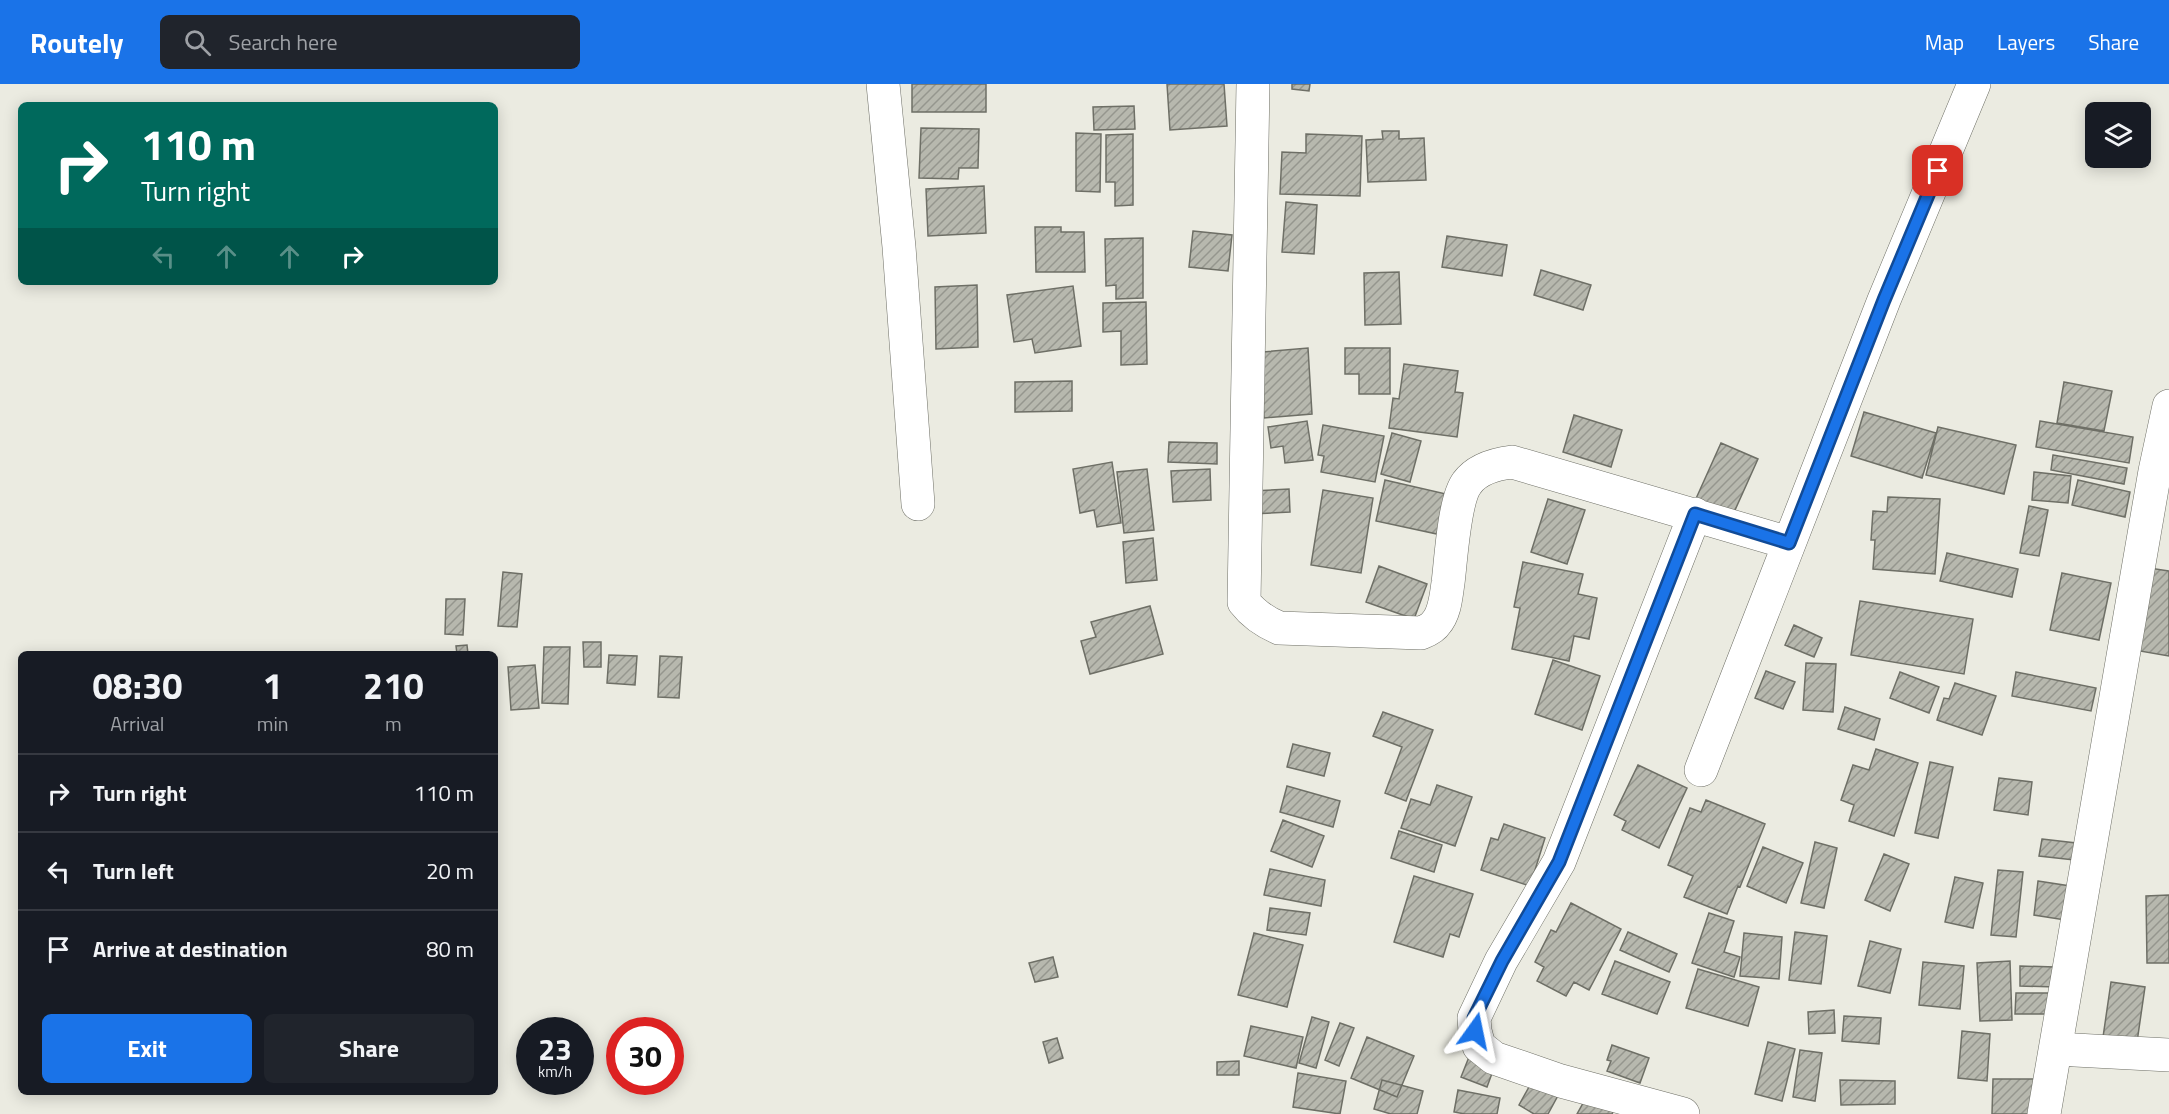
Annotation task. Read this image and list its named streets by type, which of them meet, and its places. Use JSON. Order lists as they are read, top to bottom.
{
  "page": {
    "header": "Routely",
    "search": "Search here",
    "nav": ["Map", "Layers", "Share"],
    "turn": ["110 m", "Turn right"],
    "eta": [
      "08:30",
      "Arrival",
      "1",
      "min",
      "210",
      "m"
    ],
    "list": [
      {
        "name": "Turn right",
        "value": "110 m"
      },
      {
        "name": "Turn left",
        "value": "20 m"
      },
      {
        "name": "Arrive at destination",
        "value": "80 m"
      }
    ],
    "buttons": ["Exit", "Share"],
    "speed": "23 km/h",
    "limit": "30"
  }
}
